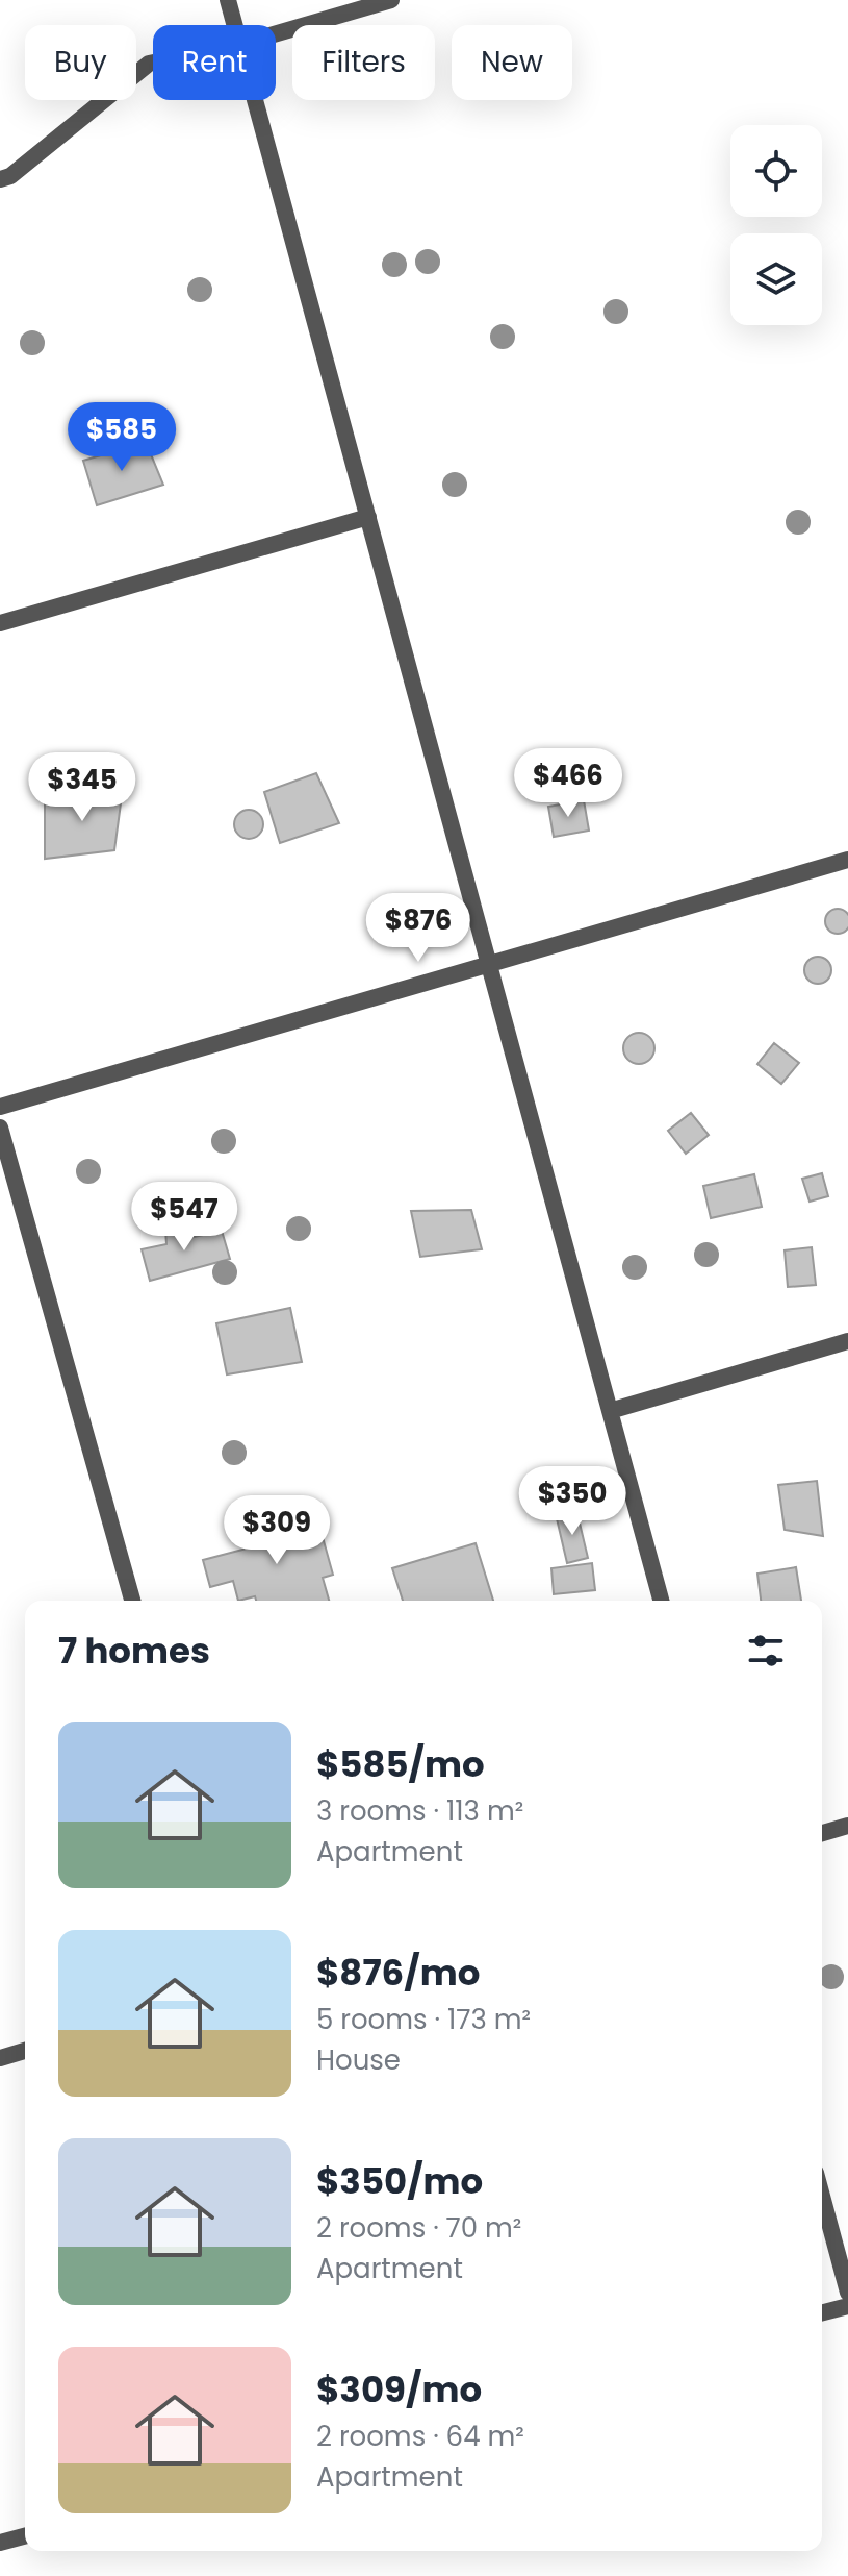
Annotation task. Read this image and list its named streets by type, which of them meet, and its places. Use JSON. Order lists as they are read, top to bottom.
{
  "page": {
    "chip": [
      "Buy",
      "Rent",
      "Filters",
      "New"
    ],
    "price": [
      "$585",
      "$466",
      "$345",
      "$876",
      "$547",
      "$350",
      "$309"
    ],
    "heading": "7 homes",
    "list": [
      {
        "name": "$585/mo",
        "note": "3 rooms · 113 m² · Apartment"
      },
      {
        "name": "$876/mo",
        "note": "5 rooms · 173 m² · House"
      },
      {
        "name": "$350/mo",
        "note": "2 rooms · 70 m² · Apartment"
      },
      {
        "name": "$309/mo",
        "note": "2 rooms · 64 m² · Apartment"
      }
    ]
  }
}
